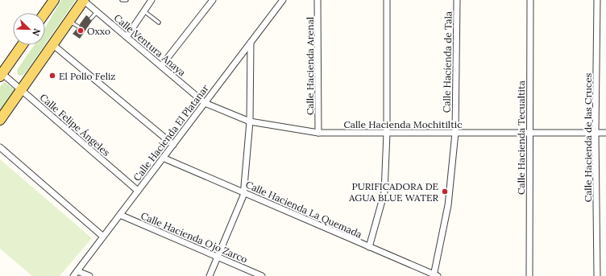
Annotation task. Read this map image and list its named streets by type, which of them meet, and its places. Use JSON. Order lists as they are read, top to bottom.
{
  "streets": {
    "street": [
      "Calle Ventura Anaya",
      "Calle Hacienda de Tala",
      "Calle Hacienda Arenal",
      "Calle Hacienda Mochitiltic",
      "Calle Felipe Ángeles",
      "Calle Hacienda El Platanar",
      "Calle Hacienda Tecualtita",
      "Calle Hacienda de las Cruces",
      "Calle Hacienda La Quemada",
      "Calle Hacienda Ojo Zarco"
    ]
  },
  "crossings": [
    ["Calle Ventura Anaya", "Calle Hacienda Mochitiltic"],
    ["Calle Ventura Anaya", "Calle Hacienda El Platanar"],
    ["Calle Hacienda de Tala", "Calle Hacienda Mochitiltic"],
    ["Calle Hacienda de Tala", "Calle Hacienda La Quemada"],
    ["Calle Hacienda Arenal", "Calle Hacienda Mochitiltic"],
    ["Calle Hacienda Mochitiltic", "Calle Hacienda El Platanar"],
    ["Calle Hacienda Mochitiltic", "Calle Hacienda Tecualtita"],
    ["Calle Hacienda Mochitiltic", "Calle Hacienda de las Cruces"],
    ["Calle Felipe Ángeles", "Calle Hacienda El Platanar"],
    ["Calle Hacienda El Platanar", "Calle Hacienda La Quemada"],
    ["Calle Hacienda El Platanar", "Calle Hacienda Ojo Zarco"]
  ],
  "places": ["Oxxo", "El Pollo Feliz", "PURIFICADORA DE AGUA BLUE WATER"],
  "north": "bottom right"
}
